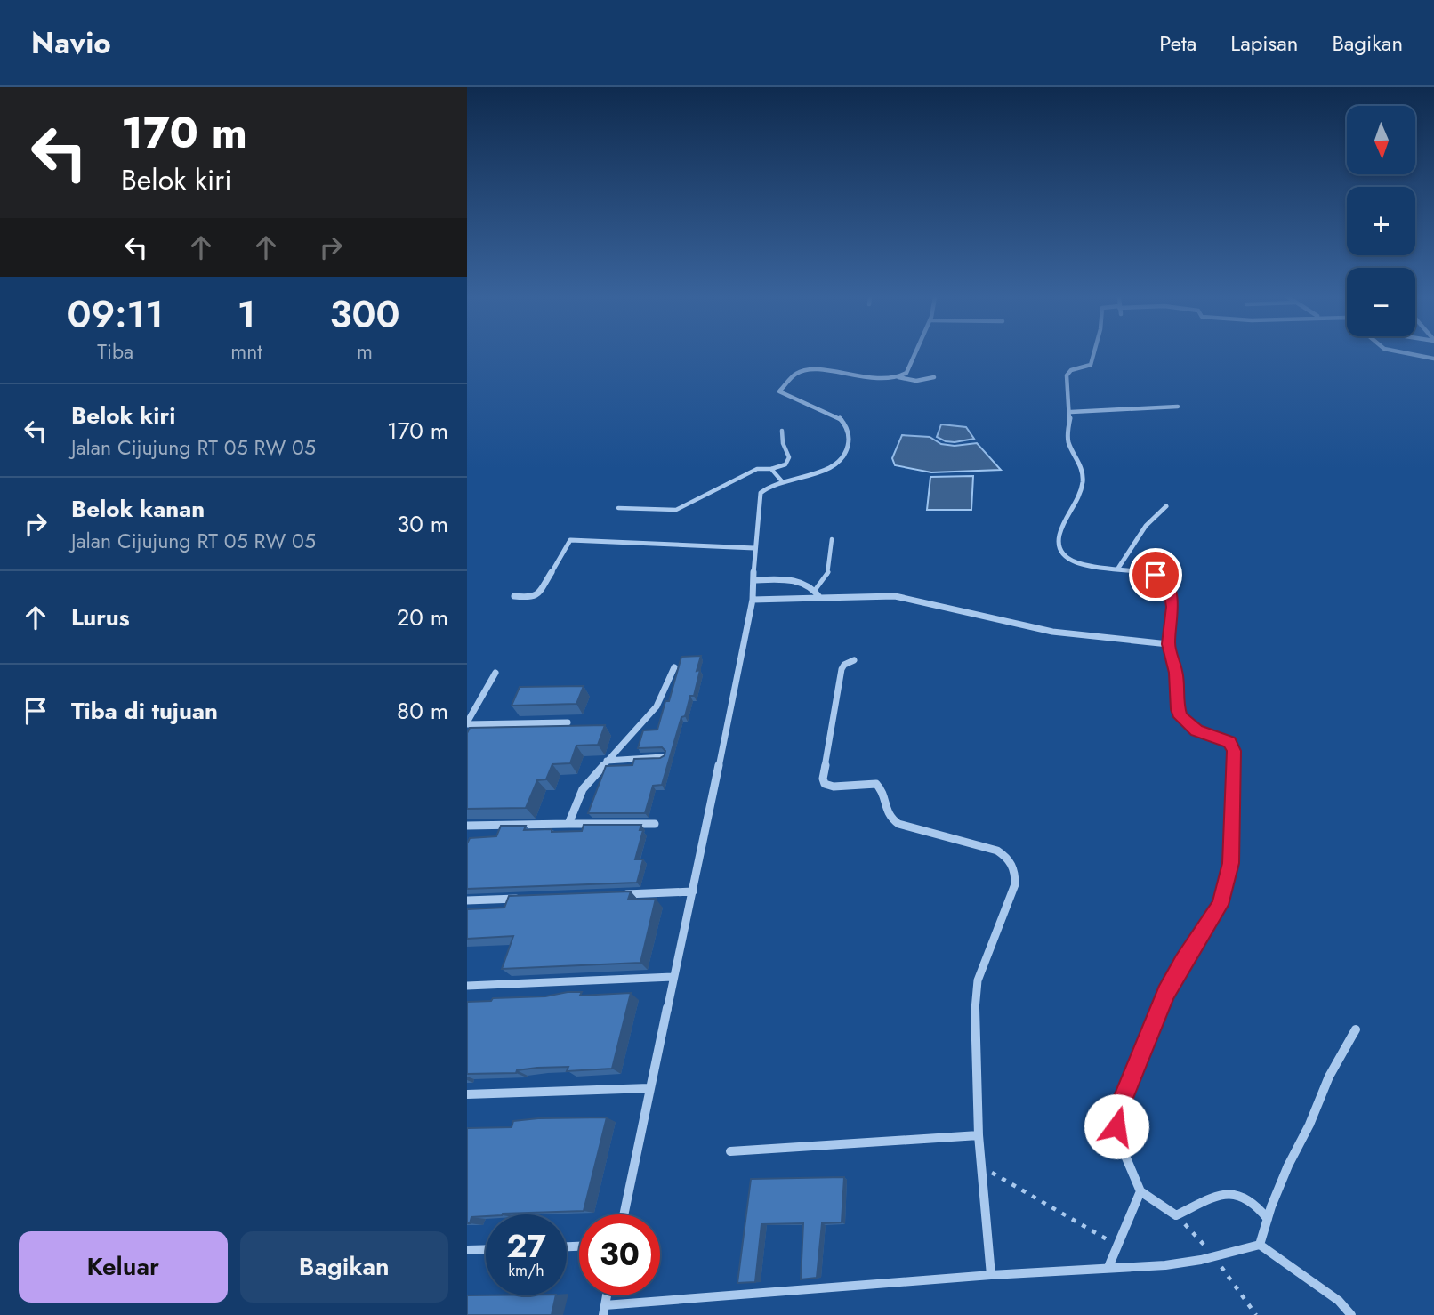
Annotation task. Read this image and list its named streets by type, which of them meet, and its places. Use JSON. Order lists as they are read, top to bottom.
{
  "north": "bottom",
  "page": {
    "header": "Navio",
    "nav": ["Peta", "Lapisan", "Bagikan"],
    "turn": ["170 m", "Belok kiri"],
    "map_buttons": ["+", "−"],
    "eta": [
      "09:11",
      "Tiba",
      "1",
      "mnt",
      "300",
      "m"
    ],
    "list": [
      {
        "name": "Belok kiri",
        "note": "Jalan Cijujung RT 05 RW 05",
        "value": "170 m"
      },
      {
        "name": "Belok kanan",
        "note": "Jalan Cijujung RT 05 RW 05",
        "value": "30 m"
      },
      {
        "name": "Lurus",
        "value": "20 m"
      },
      {
        "name": "Tiba di tujuan",
        "value": "80 m"
      }
    ],
    "speed": "27 km/h",
    "limit": "30",
    "buttons": ["Keluar", "Bagikan"]
  }
}
